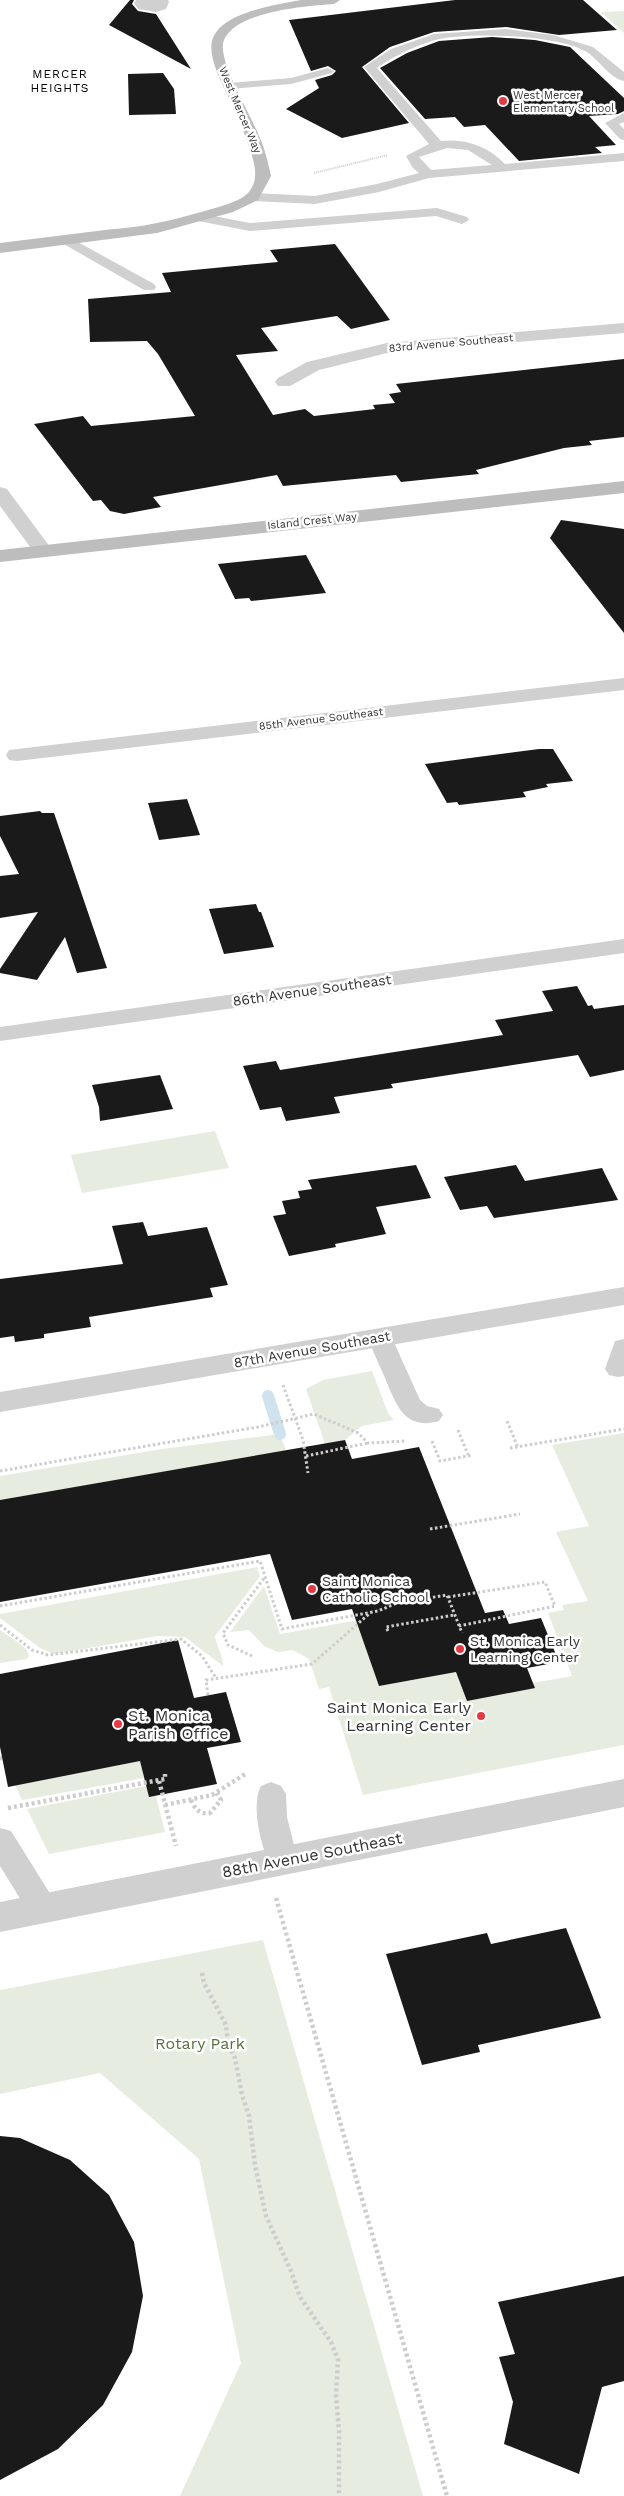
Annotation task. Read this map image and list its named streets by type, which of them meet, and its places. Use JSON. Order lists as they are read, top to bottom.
{
  "streets": {
    "street": [
      "West Mercer Way",
      "83rd Avenue Southeast",
      "Island Crest Way",
      "85th Avenue Southeast",
      "86th Avenue Southeast",
      "87th Avenue Southeast",
      "88th Avenue Southeast"
    ]
  },
  "districts": ["MERCER HEIGHTS"],
  "parks": ["Rotary Park"],
  "places": [
    "West Mercer Elementary School",
    "Saint Monica Catholic School",
    "St. Monica Early Learning Center",
    "Saint Monica Early Learning Center",
    "St. Monica Parish Office"
  ]
}
